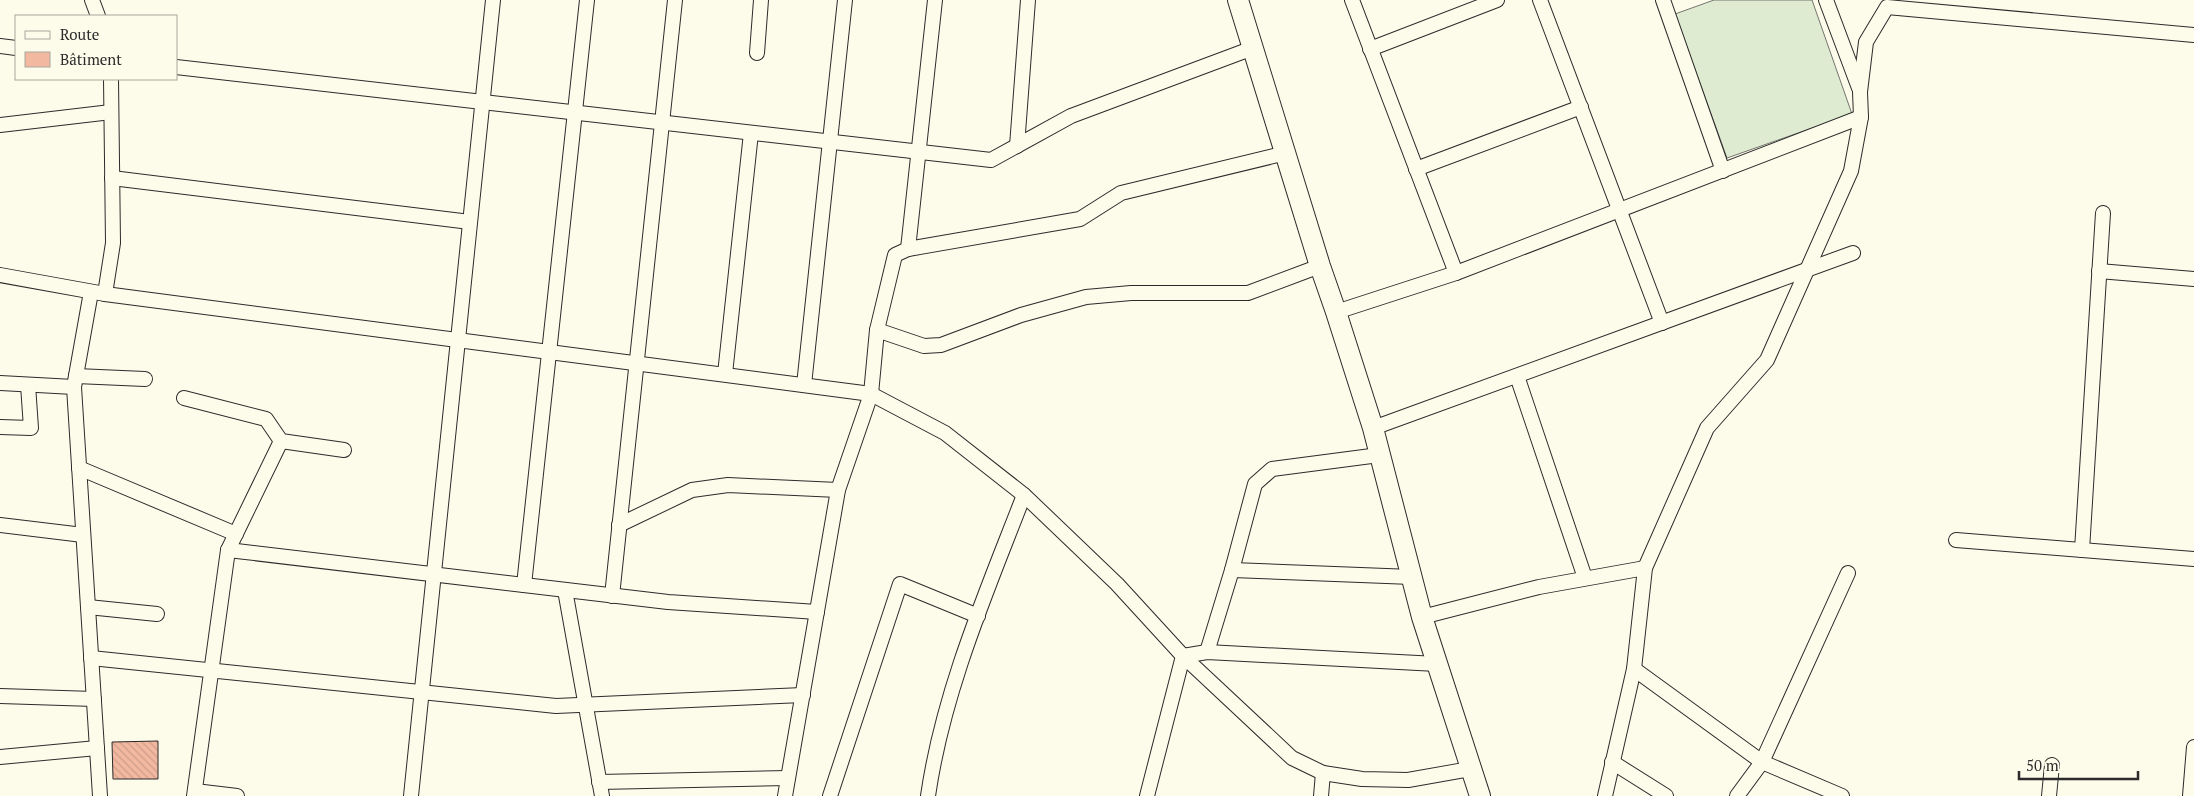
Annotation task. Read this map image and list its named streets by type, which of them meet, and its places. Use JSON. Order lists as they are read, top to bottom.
{
  "legend": ["Route", "Bâtiment"],
  "scale_bar": "50 m"
}
